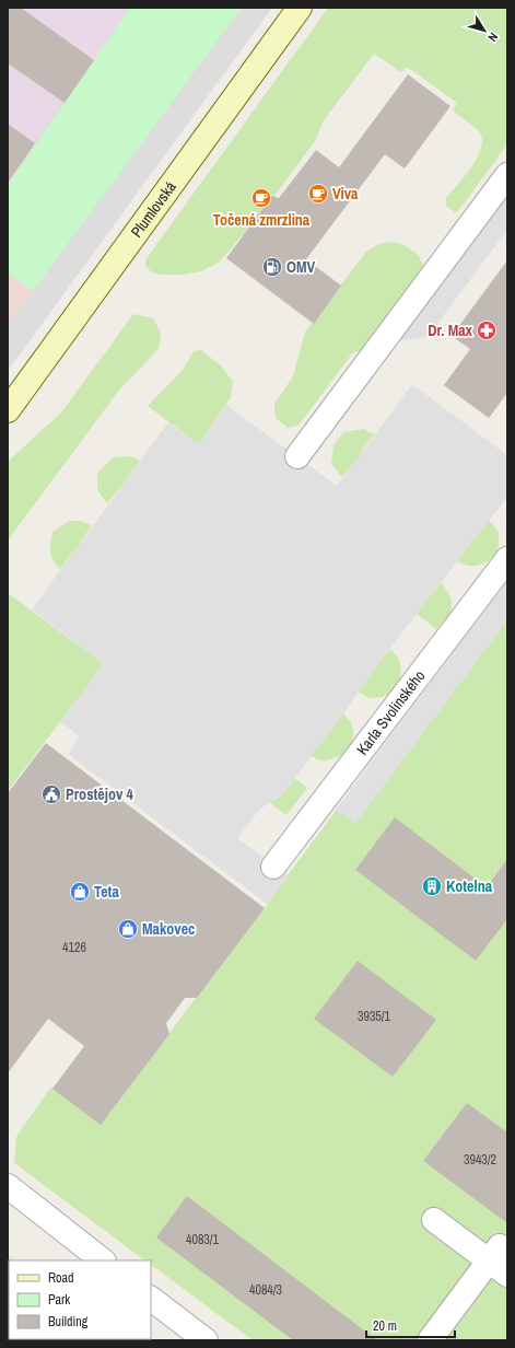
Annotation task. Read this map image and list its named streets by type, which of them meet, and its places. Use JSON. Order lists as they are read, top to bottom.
{
  "streets": {
    "main road": ["Plumlovská"],
    "street": ["Karla Svolinského"]
  },
  "places": {
    "cafe": ["Viva", "Točená zmrzlina"],
    "fuel station": ["OMV"],
    "pharmacy": ["Dr. Max"],
    "public building": ["Prostějov 4"],
    "building": ["Kotelna"],
    "shop": ["Teta", "Makovec"]
  },
  "house_numbers": [
    "4126",
    "3935/1",
    "3943/2",
    "4083/1",
    "4084/3"
  ],
  "legend": ["Road", "Park", "Building"],
  "scale_bar": "20 m",
  "north": "bottom right"
}
